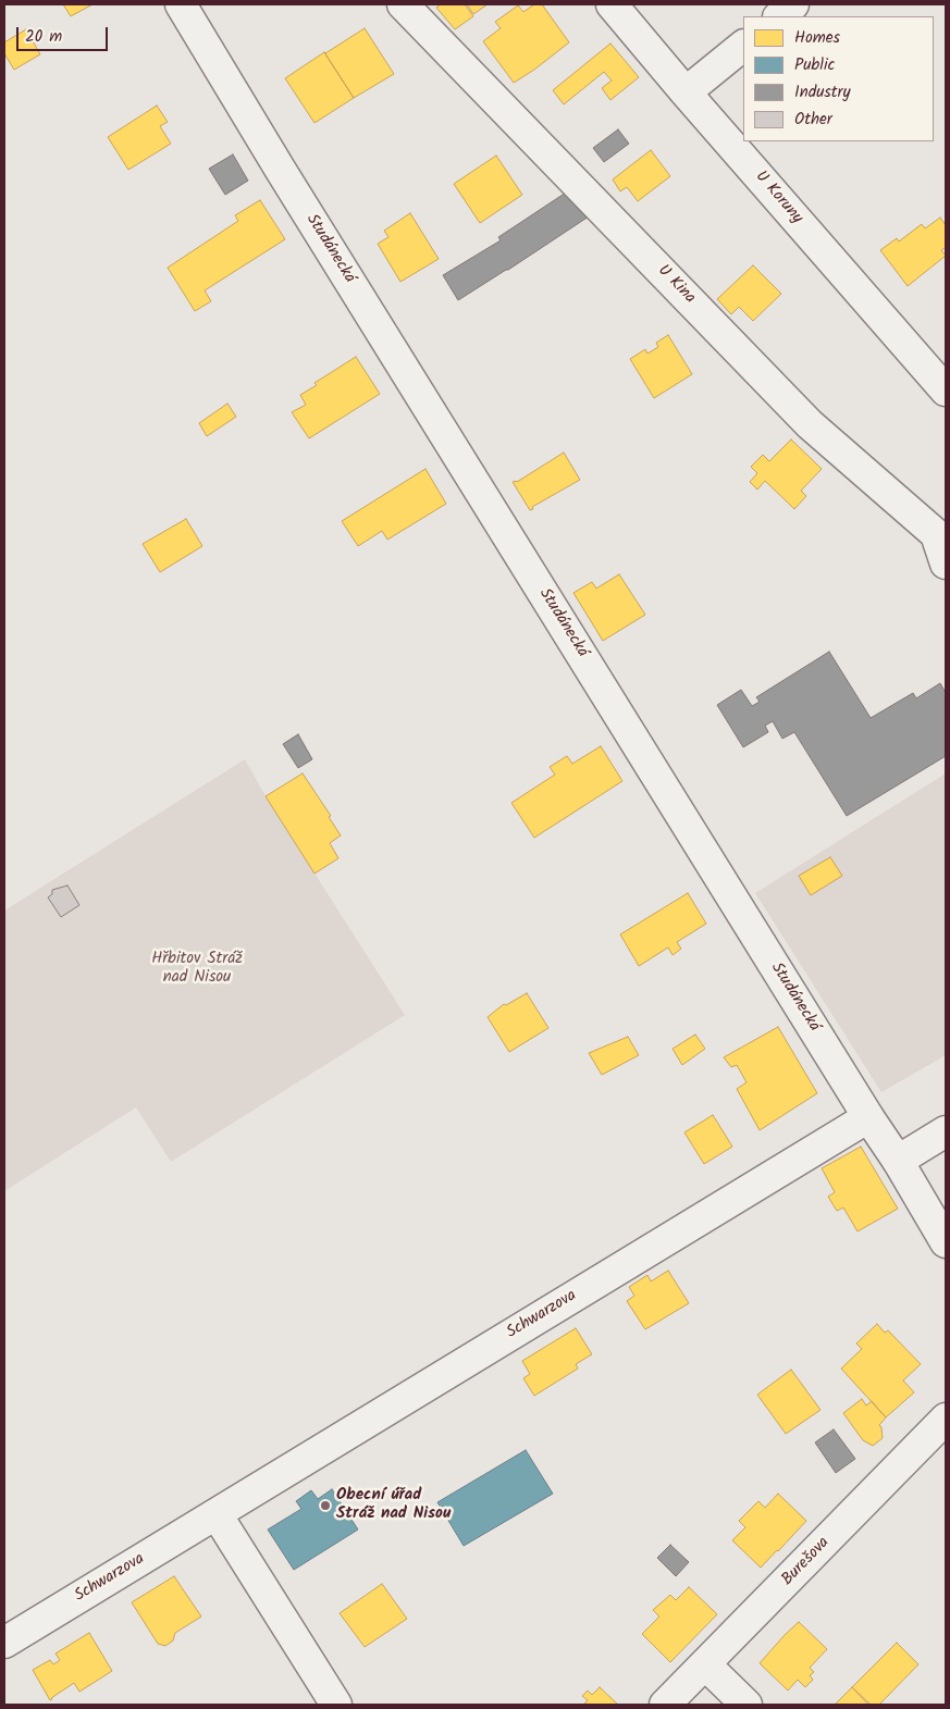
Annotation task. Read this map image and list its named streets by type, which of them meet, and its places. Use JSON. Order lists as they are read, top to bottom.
{
  "streets": {
    "street": [
      "U Koruny",
      "Studánecká",
      "U Kina",
      "Schwarzova",
      "Burešova"
    ]
  },
  "crossings": [
    ["Studánecká", "Schwarzova"]
  ],
  "parks": ["Hřbitov Stráž nad Nisou"],
  "places": ["Obecní úřad Stráž nad Nisou"],
  "legend": [
    "Homes",
    "Public",
    "Industry",
    "Other"
  ],
  "scale_bar": "20 m"
}
